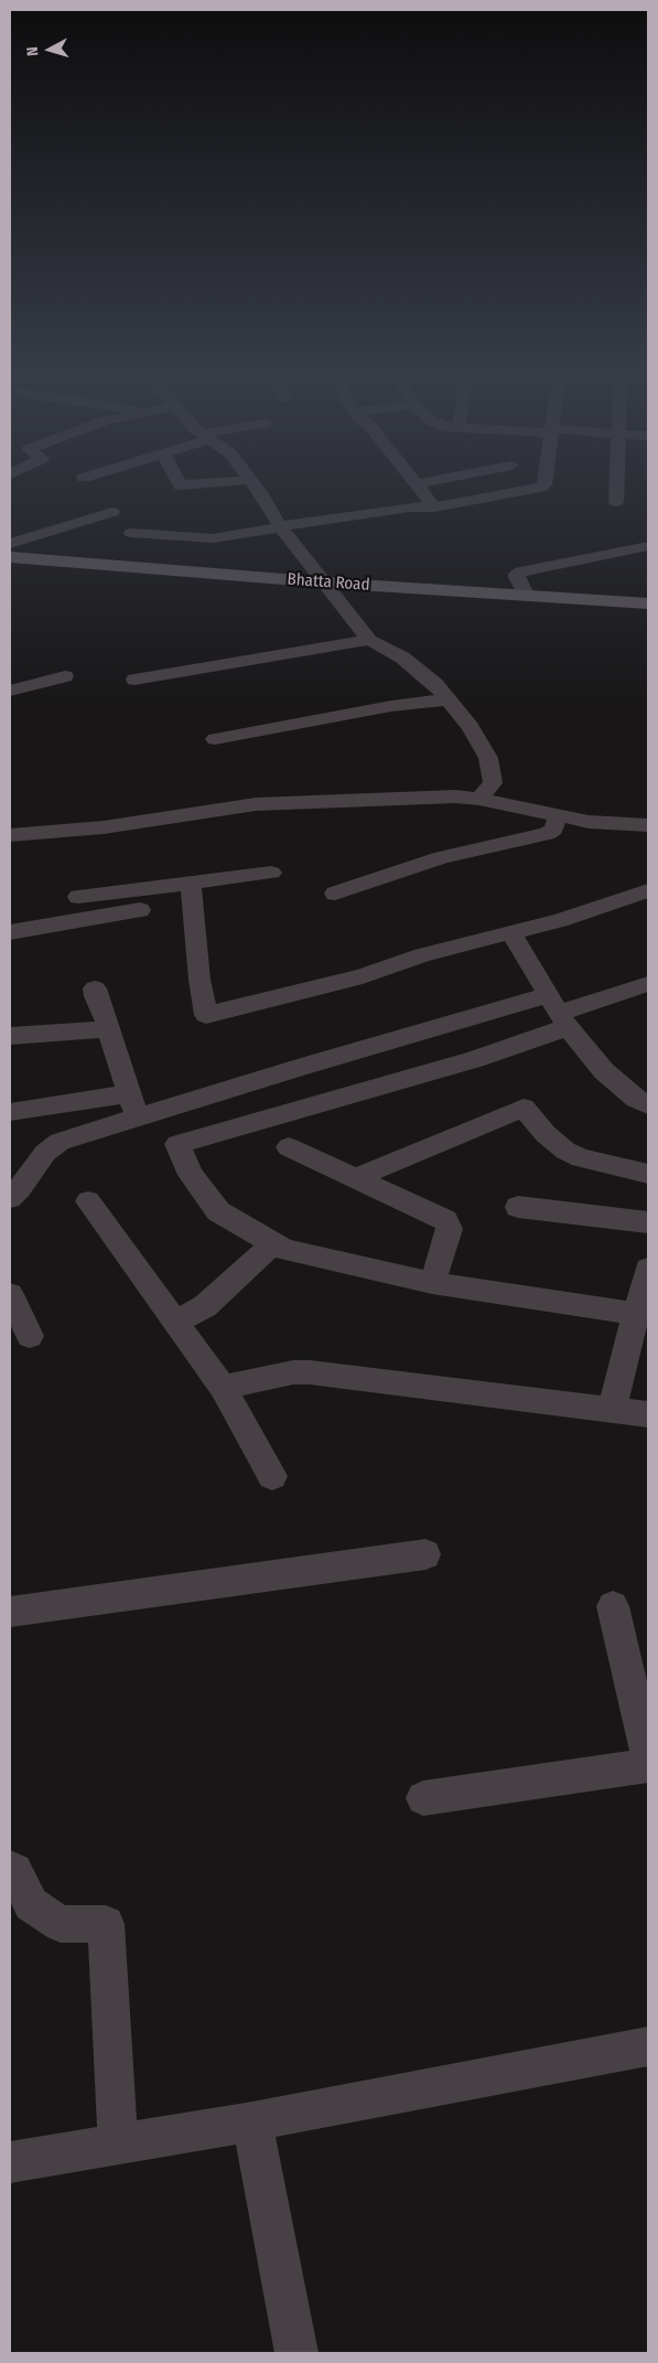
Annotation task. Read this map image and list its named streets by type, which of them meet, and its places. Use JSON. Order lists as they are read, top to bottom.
{
  "streets": {
    "main road": ["Bhatta Road"]
  },
  "north": "left"
}
